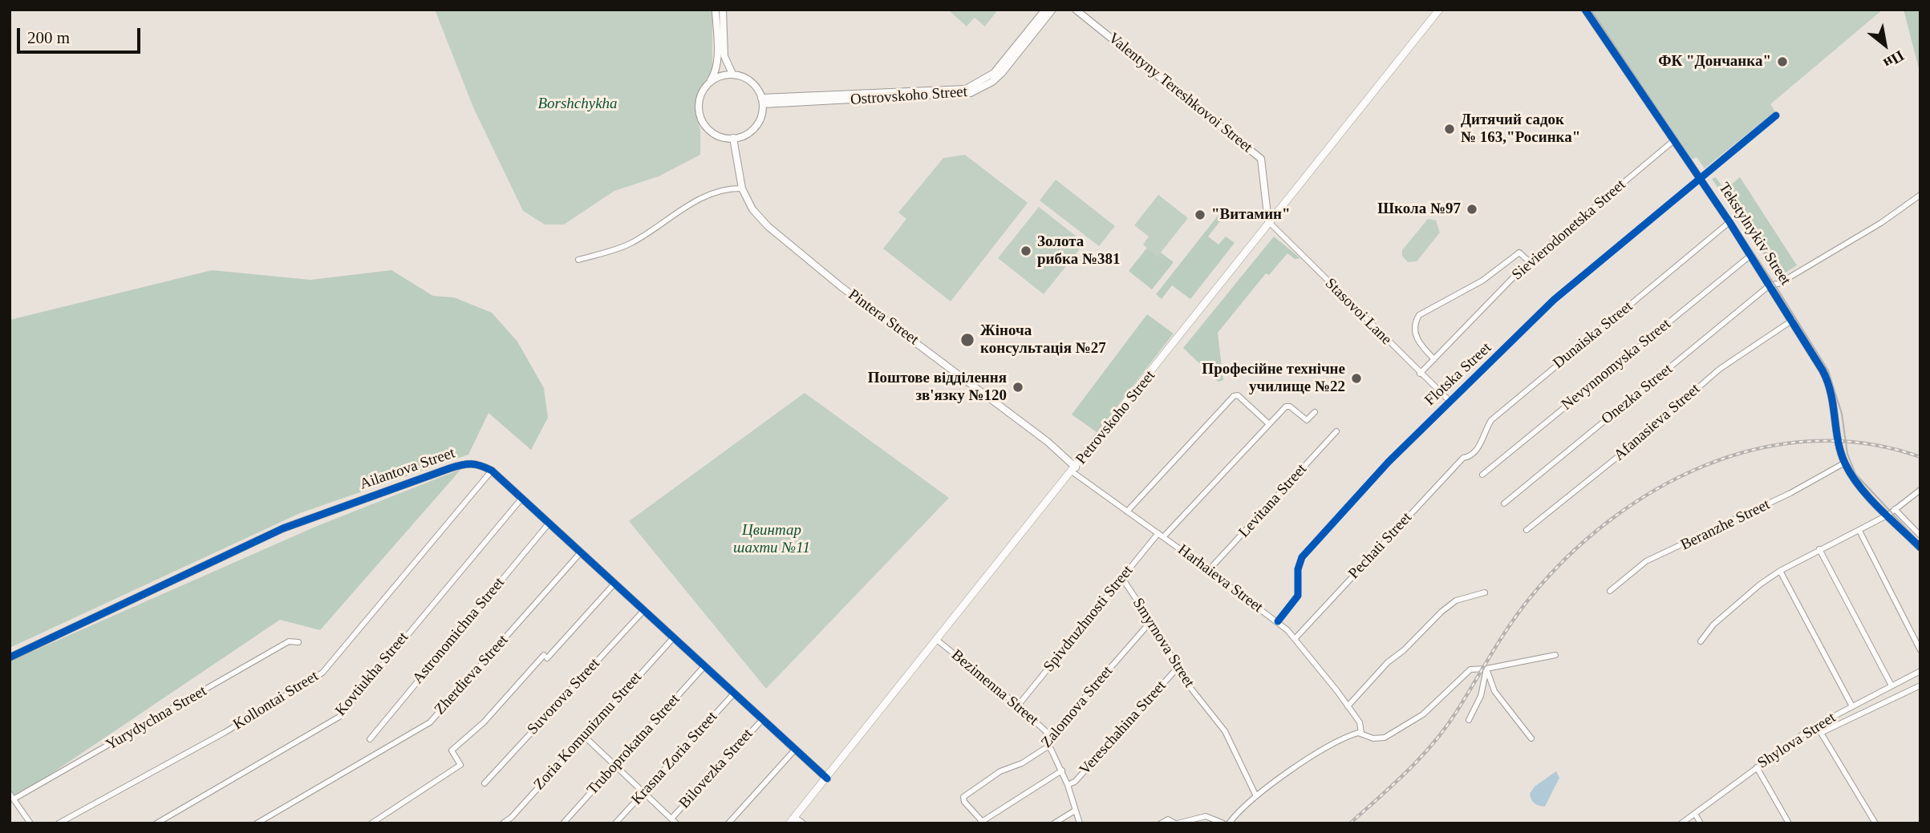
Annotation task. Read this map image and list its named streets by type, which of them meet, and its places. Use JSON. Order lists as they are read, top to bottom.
{
  "streets": {
    "main road": ["Petrovskoho Street"],
    "street": [
      "Valentyny Tereshkovoi Street",
      "Ostrovskoho Street",
      "Sievierodonetska Street",
      "Tekstylnykiv Street",
      "Stasovoi Lane",
      "Pintera Street",
      "Dunaiska Street",
      "Nevynnomyska Street",
      "Flotska Street",
      "Onezka Street",
      "Afanasieva Street",
      "Ailantova Street",
      "Levitana Street",
      "Beranzhe Street",
      "Pechati Street",
      "Harhaieva Street",
      "Spivdruzhnosti Street",
      "Astronomichna Street",
      "Smyrnova Street",
      "Kovtiukha Street",
      "Zherdieva Street",
      "Bezimenna Street",
      "Suvorova Street",
      "Kollontai Street",
      "Zalomova Street",
      "Yurydychna Street",
      "Vereschahina Street",
      "Zoria Komunizmu Street",
      "Shylova Street",
      "Truboprokatna Street",
      "Krasna Zoria Street",
      "Bilovezka Street"
    ]
  },
  "crossings": [
    ["Valentyny Tereshkovoi Street", "Stasovoi Lane"],
    ["Valentyny Tereshkovoi Street", "Petrovskoho Street"],
    ["Ostrovskoho Street", "Pintera Street"],
    ["Sievierodonetska Street", "Tekstylnykiv Street"],
    ["Sievierodonetska Street", "Stasovoi Lane"],
    ["Tekstylnykiv Street", "Dunaiska Street"],
    ["Tekstylnykiv Street", "Nevynnomyska Street"],
    ["Tekstylnykiv Street", "Flotska Street"],
    ["Tekstylnykiv Street", "Onezka Street"],
    ["Tekstylnykiv Street", "Afanasieva Street"],
    ["Tekstylnykiv Street", "Beranzhe Street"],
    ["Stasovoi Lane", "Flotska Street"],
    ["Stasovoi Lane", "Petrovskoho Street"],
    ["Pintera Street", "Petrovskoho Street"],
    ["Pintera Street", "Harhaieva Street"],
    ["Dunaiska Street", "Pechati Street"],
    ["Flotska Street", "Harhaieva Street"],
    ["Petrovskoho Street", "Ailantova Street"],
    ["Petrovskoho Street", "Harhaieva Street"],
    ["Petrovskoho Street", "Bezimenna Street"],
    ["Ailantova Street", "Astronomichna Street"],
    ["Ailantova Street", "Kovtiukha Street"],
    ["Ailantova Street", "Zherdieva Street"],
    ["Ailantova Street", "Suvorova Street"],
    ["Ailantova Street", "Kollontai Street"],
    ["Ailantova Street", "Zoria Komunizmu Street"],
    ["Ailantova Street", "Truboprokatna Street"],
    ["Ailantova Street", "Krasna Zoria Street"],
    ["Ailantova Street", "Bilovezka Street"],
    ["Levitana Street", "Harhaieva Street"],
    ["Pechati Street", "Harhaieva Street"],
    ["Harhaieva Street", "Spivdruzhnosti Street"],
    ["Spivdruzhnosti Street", "Smyrnova Street"],
    ["Spivdruzhnosti Street", "Bezimenna Street"],
    ["Smyrnova Street", "Zalomova Street"],
    ["Smyrnova Street", "Vereschahina Street"],
    ["Bezimenna Street", "Zalomova Street"],
    ["Zalomova Street", "Vereschahina Street"]
  ],
  "parks": ["Borshchykha", "Цвинтар шахти №11"],
  "places": [
    "ФК \"Дончанка\"",
    "Дитячий садок № 163,\"Росинка\"",
    "Школа №97",
    "\"Витамин\"",
    "Золота рибка №381",
    "Жіноча консультація №27",
    "Професійне технічне училище №22",
    "Поштове відділення зв'язку №120"
  ],
  "scale_bar": "200 m",
  "north": "bottom right"
}
